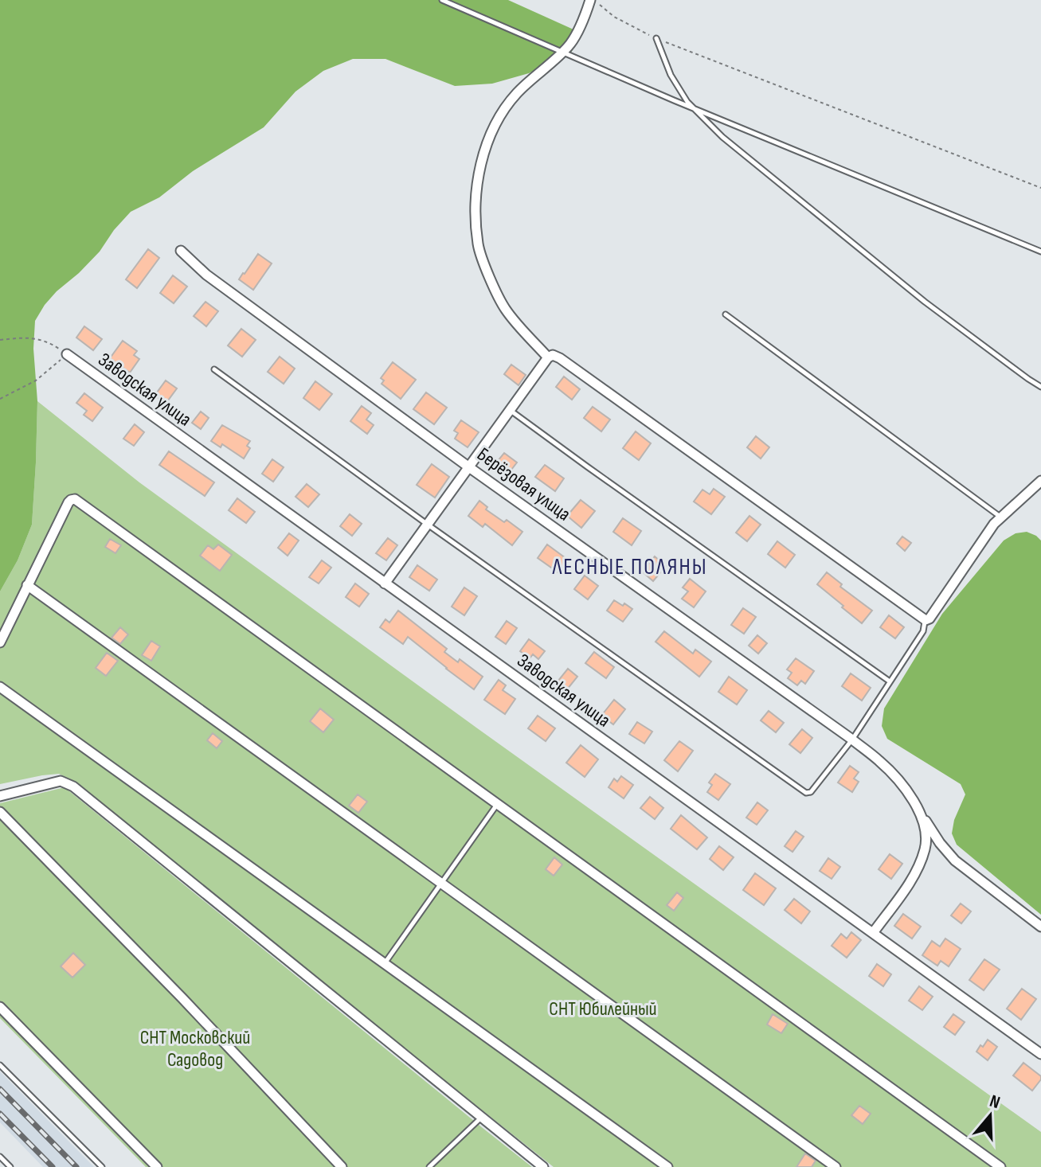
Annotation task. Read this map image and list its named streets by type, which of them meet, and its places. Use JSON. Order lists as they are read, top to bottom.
{
  "streets": {
    "street": ["Заводская улица", "Берёзовая улица"]
  },
  "districts": ["ЛЕСНЫЕ ПОЛЯНЫ"],
  "parks": ["СНТ Юбилейный", "СНТ Московский Садовод"],
  "north": "top"
}
